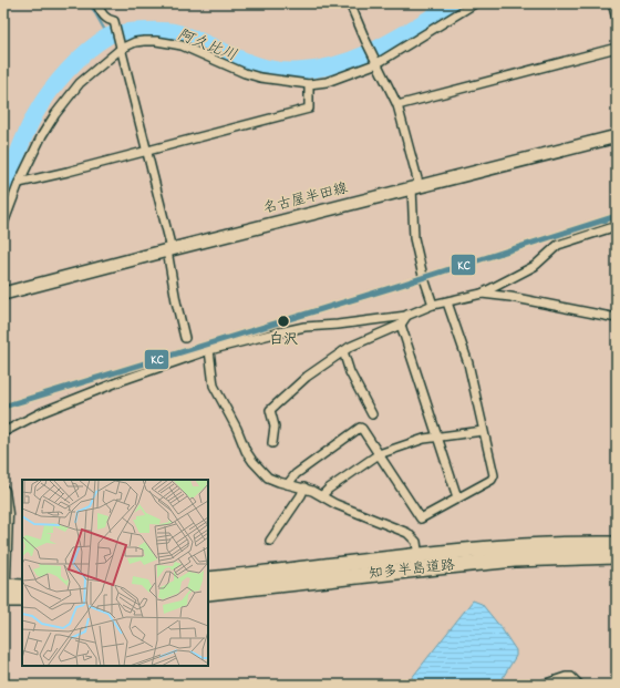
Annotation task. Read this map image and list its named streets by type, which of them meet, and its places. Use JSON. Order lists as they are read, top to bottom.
{
  "streets": {
    "highway": ["知多半島道路"],
    "main road": ["名古屋半田線"]
  },
  "water": ["阿久比川"],
  "places": ["白沢"],
  "lines": ["transit line KC"]
}
